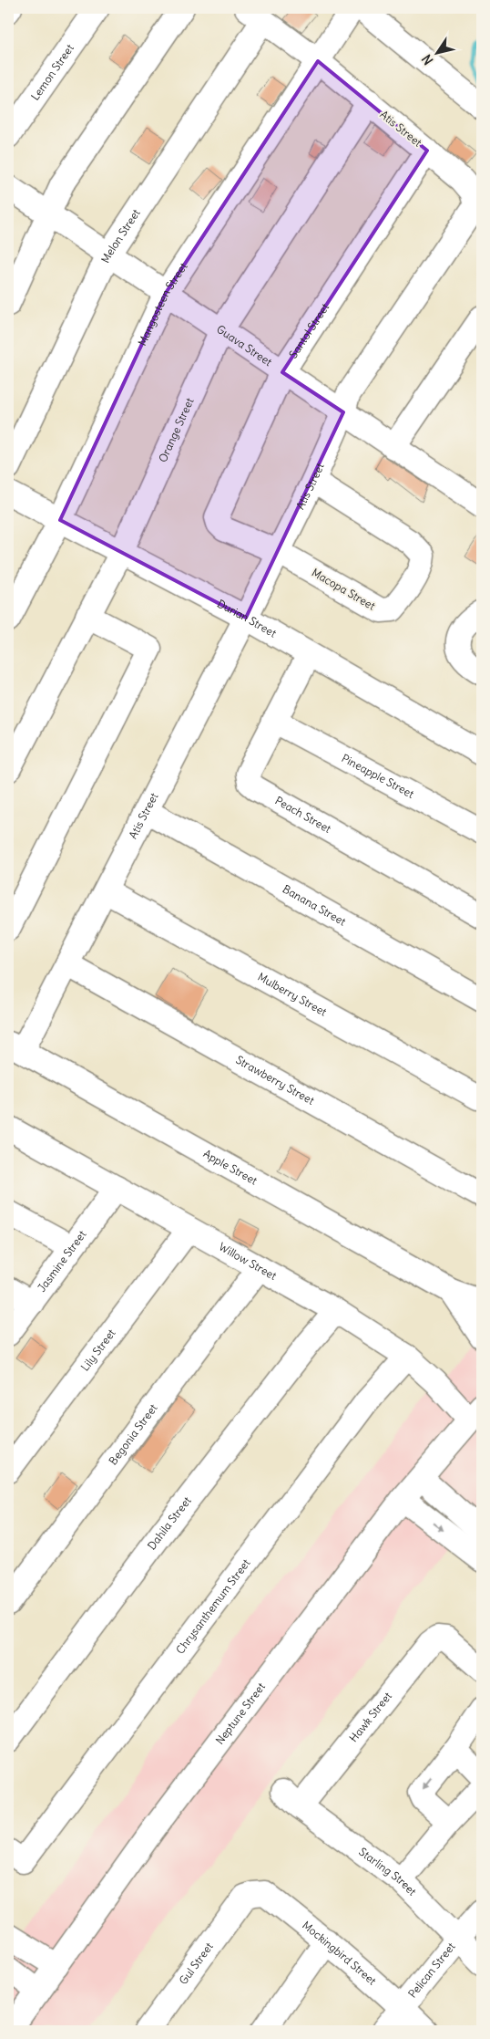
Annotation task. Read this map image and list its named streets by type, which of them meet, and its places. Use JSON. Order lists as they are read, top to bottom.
{
  "streets": {
    "street": [
      "Lemon Street",
      "Atis Street",
      "Melon Street",
      "Mangosteen Street",
      "Santol Street",
      "Guava Street",
      "Orange Street",
      "Macopa Street",
      "Durian Street",
      "Pineapple Street",
      "Peach Street",
      "Banana Street",
      "Mulberry Street",
      "Strawberry Street",
      "Apple Street",
      "Jasmine Street",
      "Willow Street",
      "Lily Street",
      "Begonia Street",
      "Dahila Street",
      "Chrysanthemum Street",
      "Neptune Street",
      "Hawk Street",
      "Starling Street",
      "Mockingbird Street",
      "Gul Street",
      "Pelican Street"
    ]
  },
  "crossings": [
    ["Atis Street", "Melon Street"],
    ["Atis Street", "Mangosteen Street"],
    ["Atis Street", "Santol Street"],
    ["Atis Street", "Guava Street"],
    ["Atis Street", "Orange Street"],
    ["Atis Street", "Macopa Street"],
    ["Atis Street", "Durian Street"],
    ["Atis Street", "Banana Street"],
    ["Atis Street", "Mulberry Street"],
    ["Atis Street", "Strawberry Street"],
    ["Atis Street", "Apple Street"],
    ["Melon Street", "Guava Street"],
    ["Mangosteen Street", "Guava Street"],
    ["Mangosteen Street", "Durian Street"],
    ["Santol Street", "Guava Street"],
    ["Santol Street", "Macopa Street"],
    ["Guava Street", "Orange Street"],
    ["Orange Street", "Durian Street"],
    ["Durian Street", "Peach Street"],
    ["Pineapple Street", "Peach Street"],
    ["Jasmine Street", "Willow Street"],
    ["Willow Street", "Lily Street"],
    ["Willow Street", "Begonia Street"],
    ["Willow Street", "Dahila Street"],
    ["Willow Street", "Chrysanthemum Street"],
    ["Willow Street", "Neptune Street"],
    ["Hawk Street", "Starling Street"],
    ["Starling Street", "Pelican Street"],
    ["Mockingbird Street", "Gul Street"],
    ["Mockingbird Street", "Pelican Street"]
  ],
  "north": "bottom left"
}
